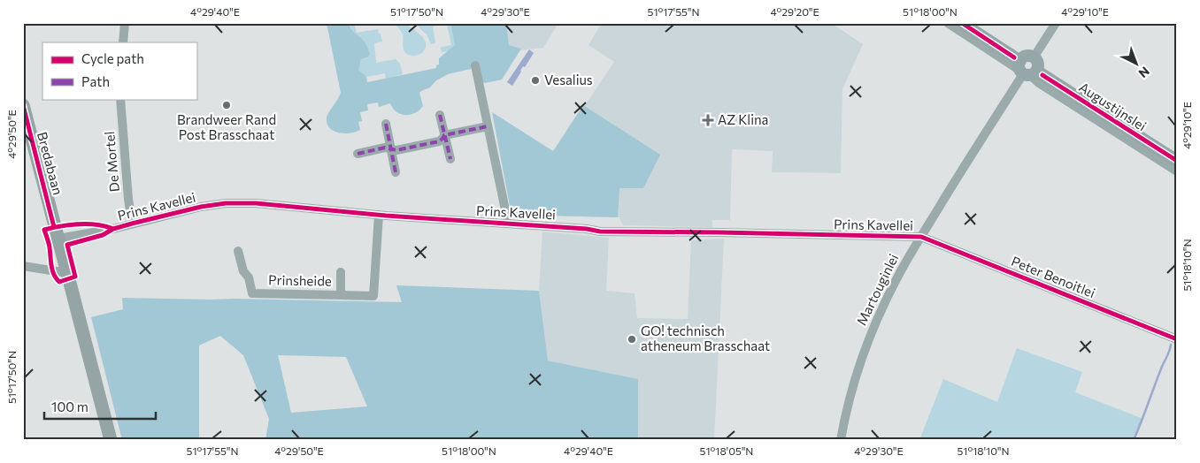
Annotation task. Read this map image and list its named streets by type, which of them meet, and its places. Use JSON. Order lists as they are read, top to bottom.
{
  "streets": {
    "main road": ["Bredabaan"],
    "street": [
      "Augustijnslei",
      "De Mortel",
      "Prins Kavellei",
      "Peter Benoitlei",
      "Prinsheide",
      "Martouginlei"
    ]
  },
  "crossings": [
    ["Augustijnslei", "Martouginlei"],
    ["De Mortel", "Prins Kavellei"],
    ["Bredabaan", "Prins Kavellei"],
    ["Prins Kavellei", "Peter Benoitlei"],
    ["Prins Kavellei", "Prinsheide"],
    ["Prins Kavellei", "Martouginlei"],
    ["Peter Benoitlei", "Martouginlei"]
  ],
  "places": {
    "other": ["Vesalius", "Brandweer Rand Post Brasschaat", "GO! technisch atheneum Brasschaat"],
    "health": ["AZ Klina"]
  },
  "legend": ["Cycle path", "Path"],
  "scale_bar": "100 m",
  "north": "bottom right",
  "coordinates": [
    "4°29'40\"E",
    "51°17'50\"N",
    "4°29'30\"E",
    "51°17'55\"N",
    "4°29'20\"E",
    "51°18'00\"N",
    "4°29'10\"E",
    "4°29'50\"E",
    "51°18'10\"N",
    "51°18'05\"N"
  ]
}
